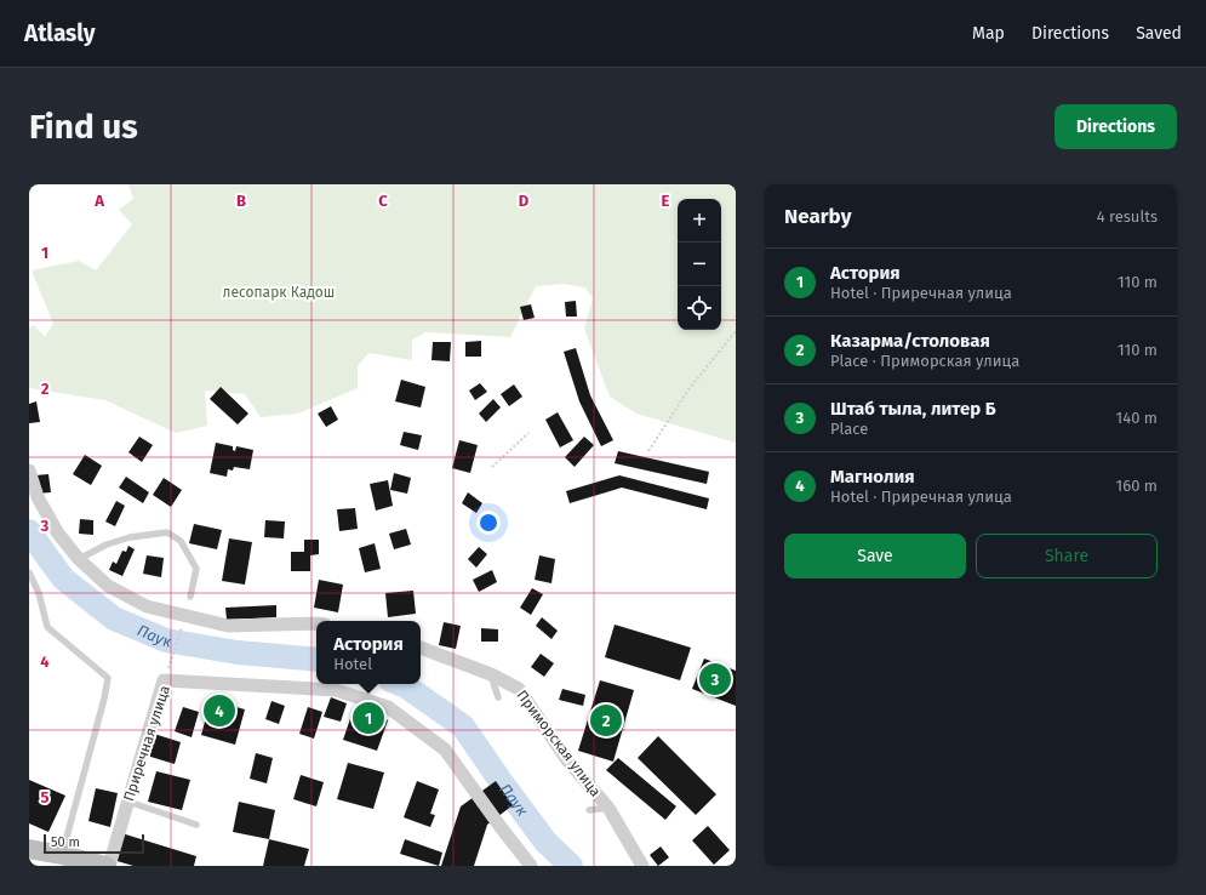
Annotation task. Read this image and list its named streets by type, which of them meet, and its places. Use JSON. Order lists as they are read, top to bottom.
{
  "streets": {
    "street": ["Приречная улица", "Приморская улица"]
  },
  "water": ["Паук"],
  "parks": ["лесопарк Кадош"],
  "scale_bar": "50 m",
  "page": {
    "header": "Atlasly",
    "nav": ["Map", "Directions", "Saved"],
    "buttons": [
      "Directions",
      ["Save", "Share"]
    ],
    "title": "Find us",
    "heading": ["Nearby", "4 results"],
    "map_buttons": ["+", "−"],
    "list": [
      {
        "mark": "1",
        "name": "Астория",
        "note": "Hotel · Приречная улица",
        "value": "110 m"
      },
      {
        "mark": "2",
        "name": "Казарма/столовая",
        "note": "Place · Приморская улица",
        "value": "110 m"
      },
      {
        "mark": "3",
        "name": "Штаб тыла, литер Б",
        "note": "Place",
        "value": "140 m"
      },
      {
        "mark": "4",
        "name": "Магнолия",
        "note": "Hotel · Приречная улица",
        "value": "160 m"
      }
    ],
    "popup": ["Астория", "Hotel"],
    "pins": [
      "3",
      "4",
      "1",
      "2"
    ],
    "scale": "50 m"
  },
  "grid": {
    "columns": [
      "A",
      "B",
      "C",
      "D",
      "E"
    ],
    "rows": [
      "1",
      "2",
      "3",
      "4",
      "5"
    ]
  }
}
